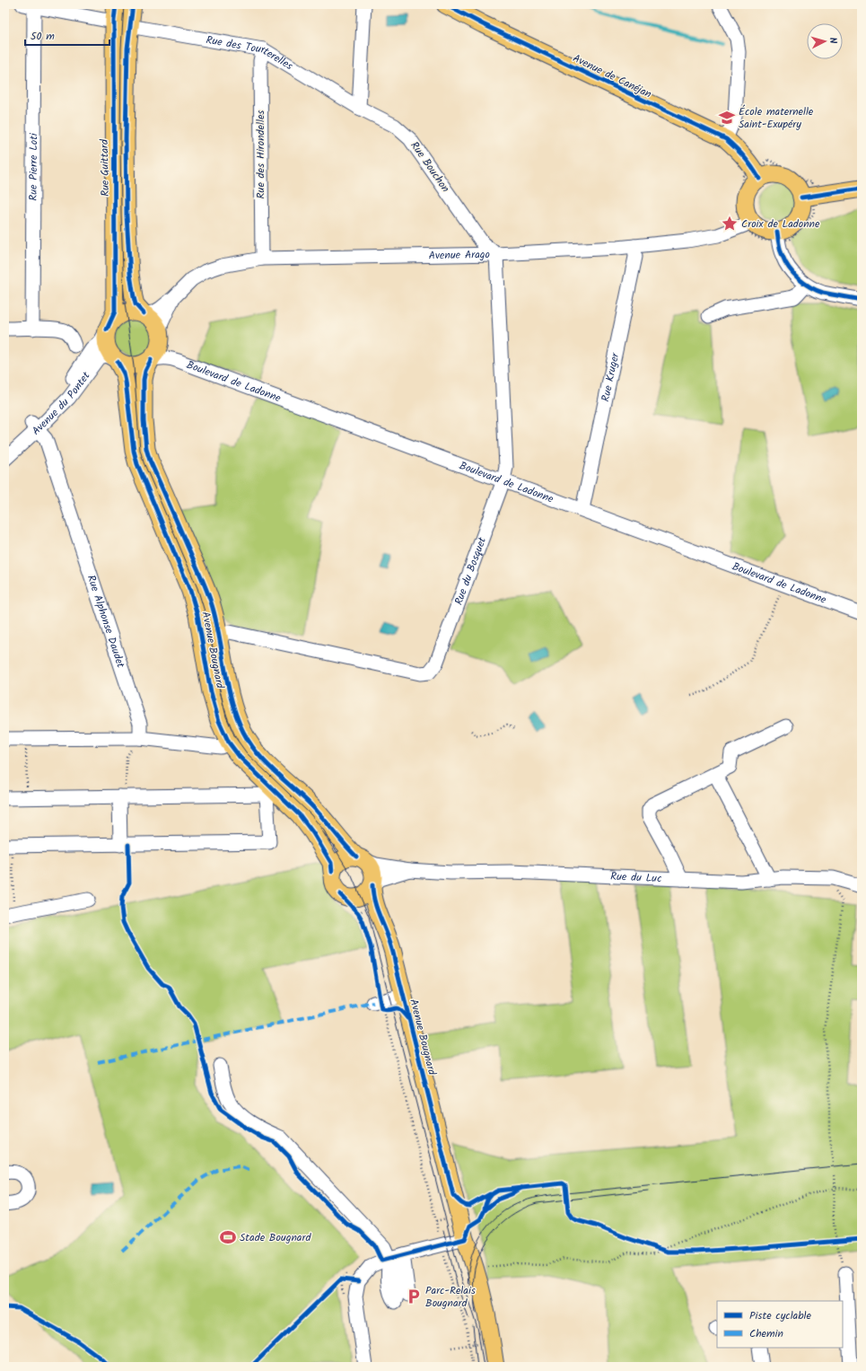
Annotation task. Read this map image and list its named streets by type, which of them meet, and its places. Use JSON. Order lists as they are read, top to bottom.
{
  "streets": {
    "main road": ["Avenue de Canéjan", "Rue Guittard", "Avenue Bougnard"],
    "street": [
      "Rue des Tourterelles",
      "Rue des Hirondelles",
      "Rue Pierre Loti",
      "Rue Bouchon",
      "Avenue Arago",
      "Rue Kruger",
      "Boulevard de Ladonne",
      "Avenue du Pontet",
      "Rue du Bosquet",
      "Rue Alphonse Daudet",
      "Rue du Luc"
    ]
  },
  "crossings": [
    ["Rue des Tourterelles", "Rue des Hirondelles"],
    ["Rue des Tourterelles", "Rue Pierre Loti"],
    ["Rue des Tourterelles", "Rue Bouchon"],
    ["Rue des Tourterelles", "Rue Guittard"],
    ["Avenue de Canéjan", "Avenue Arago"],
    ["Rue des Hirondelles", "Avenue Arago"],
    ["Rue Bouchon", "Avenue Arago"],
    ["Rue Bouchon", "Rue du Bosquet"],
    ["Rue Guittard", "Avenue Arago"],
    ["Rue Guittard", "Boulevard de Ladonne"],
    ["Rue Guittard", "Avenue du Pontet"],
    ["Rue Guittard", "Avenue Bougnard"],
    ["Avenue Arago", "Rue Kruger"],
    ["Avenue Arago", "Boulevard de Ladonne"],
    ["Avenue Arago", "Avenue du Pontet"],
    ["Avenue Arago", "Rue du Bosquet"],
    ["Avenue Arago", "Avenue Bougnard"],
    ["Rue Kruger", "Boulevard de Ladonne"],
    ["Boulevard de Ladonne", "Avenue du Pontet"],
    ["Boulevard de Ladonne", "Rue du Bosquet"],
    ["Boulevard de Ladonne", "Avenue Bougnard"],
    ["Avenue du Pontet", "Rue Alphonse Daudet"],
    ["Avenue du Pontet", "Avenue Bougnard"],
    ["Rue du Bosquet", "Avenue Bougnard"],
    ["Avenue Bougnard", "Rue du Luc"]
  ],
  "places": {
    "school or university": ["École maternelle Saint-Exupéry"],
    "place": ["Croix de Ladonne"],
    "sports": ["Stade Bougnard"],
    "parking": ["Parc-Relais Bougnard"]
  },
  "legend": ["Piste cyclable", "Chemin"],
  "scale_bar": "50 m",
  "north": "right"
}
